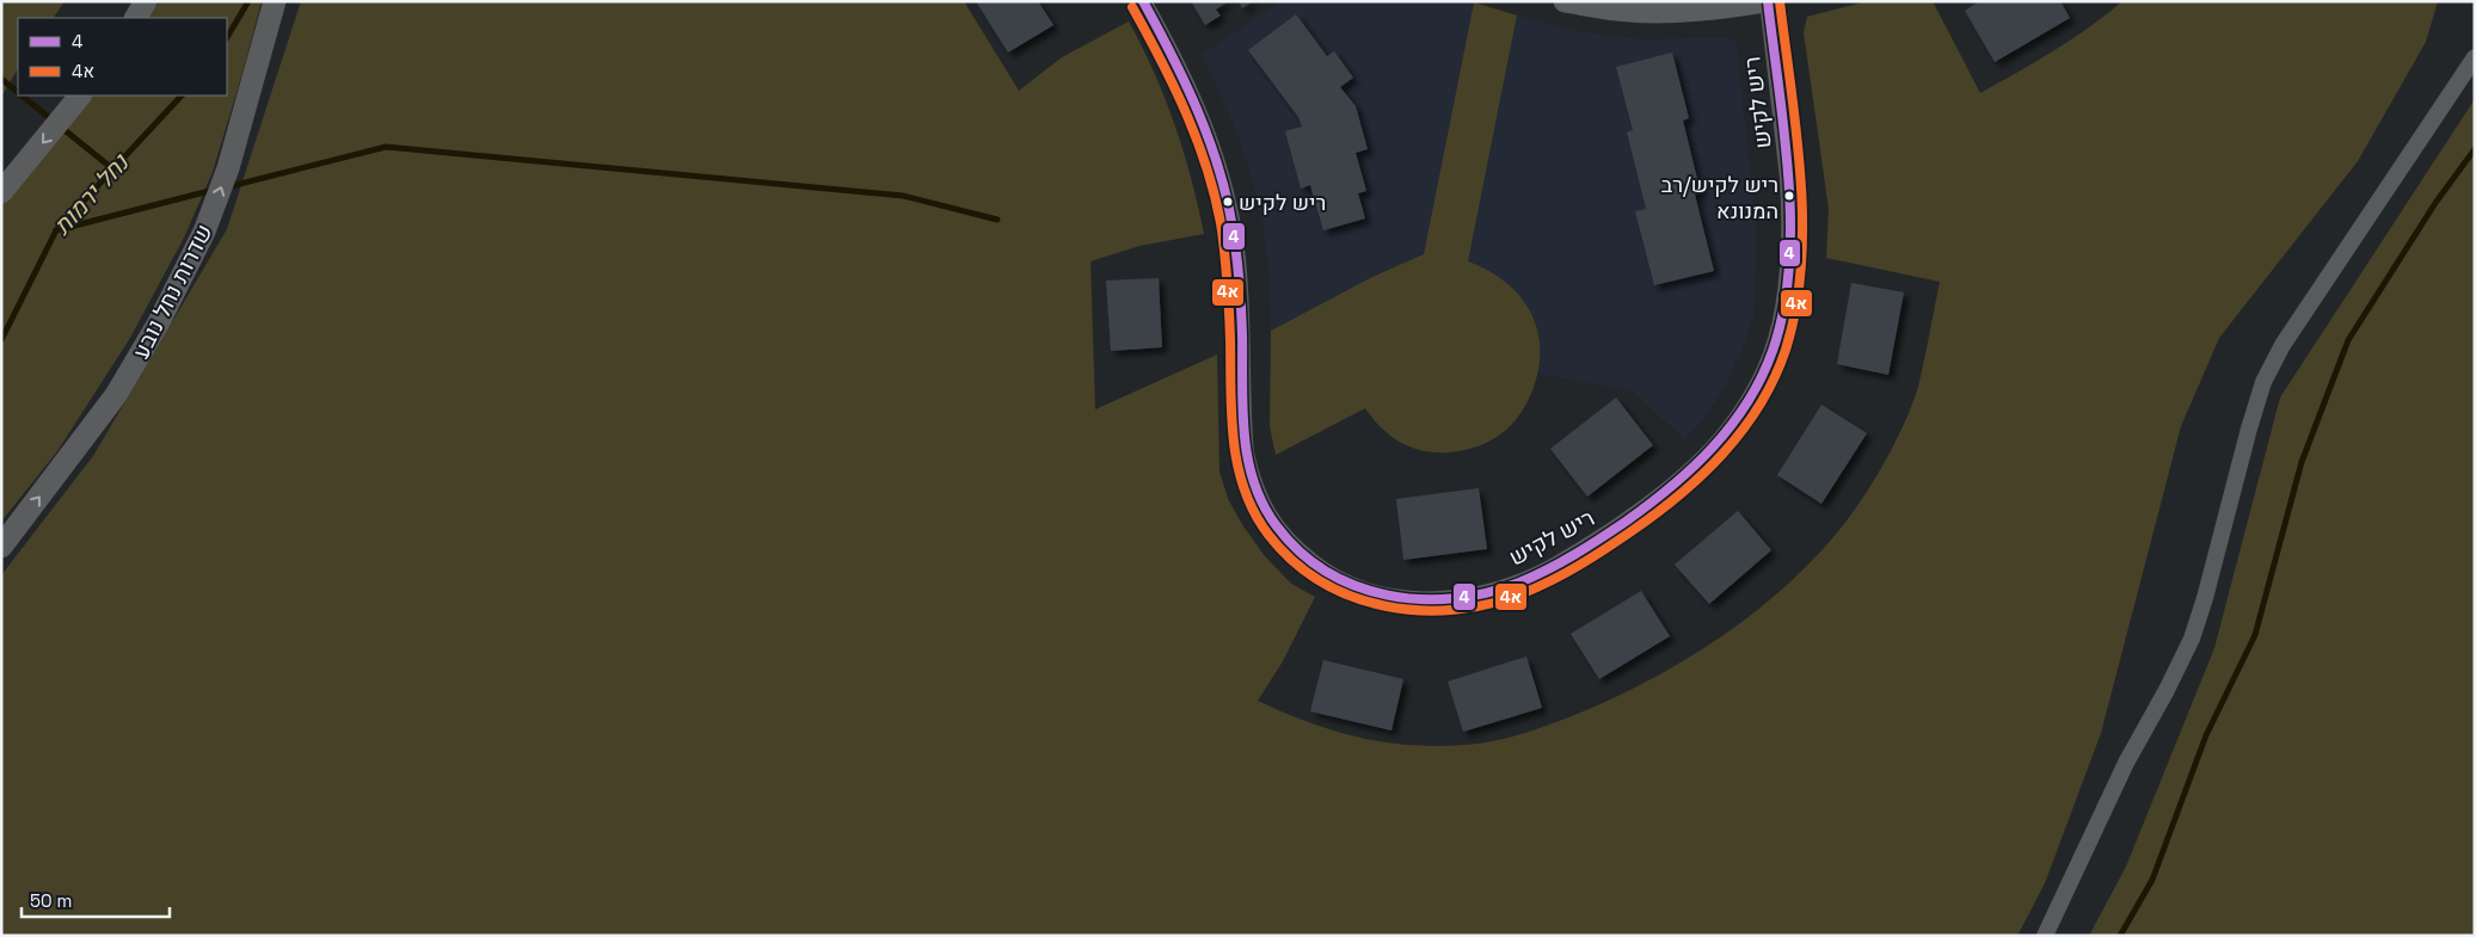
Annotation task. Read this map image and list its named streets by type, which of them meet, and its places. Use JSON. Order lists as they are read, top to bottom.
{
  "streets": {
    "main road": ["שדרות נחל נובע"],
    "street": ["ריש לקיש"]
  },
  "one_way": ["שדרות נחל נובע"],
  "water": ["נחל ירמות"],
  "places": ["ריש לקיש/רב המנונא", "ריש לקיש"],
  "lines": ["transit line 4", "transit line 4א"],
  "legend": ["4", "4א"],
  "scale_bar": "50 m"
}
